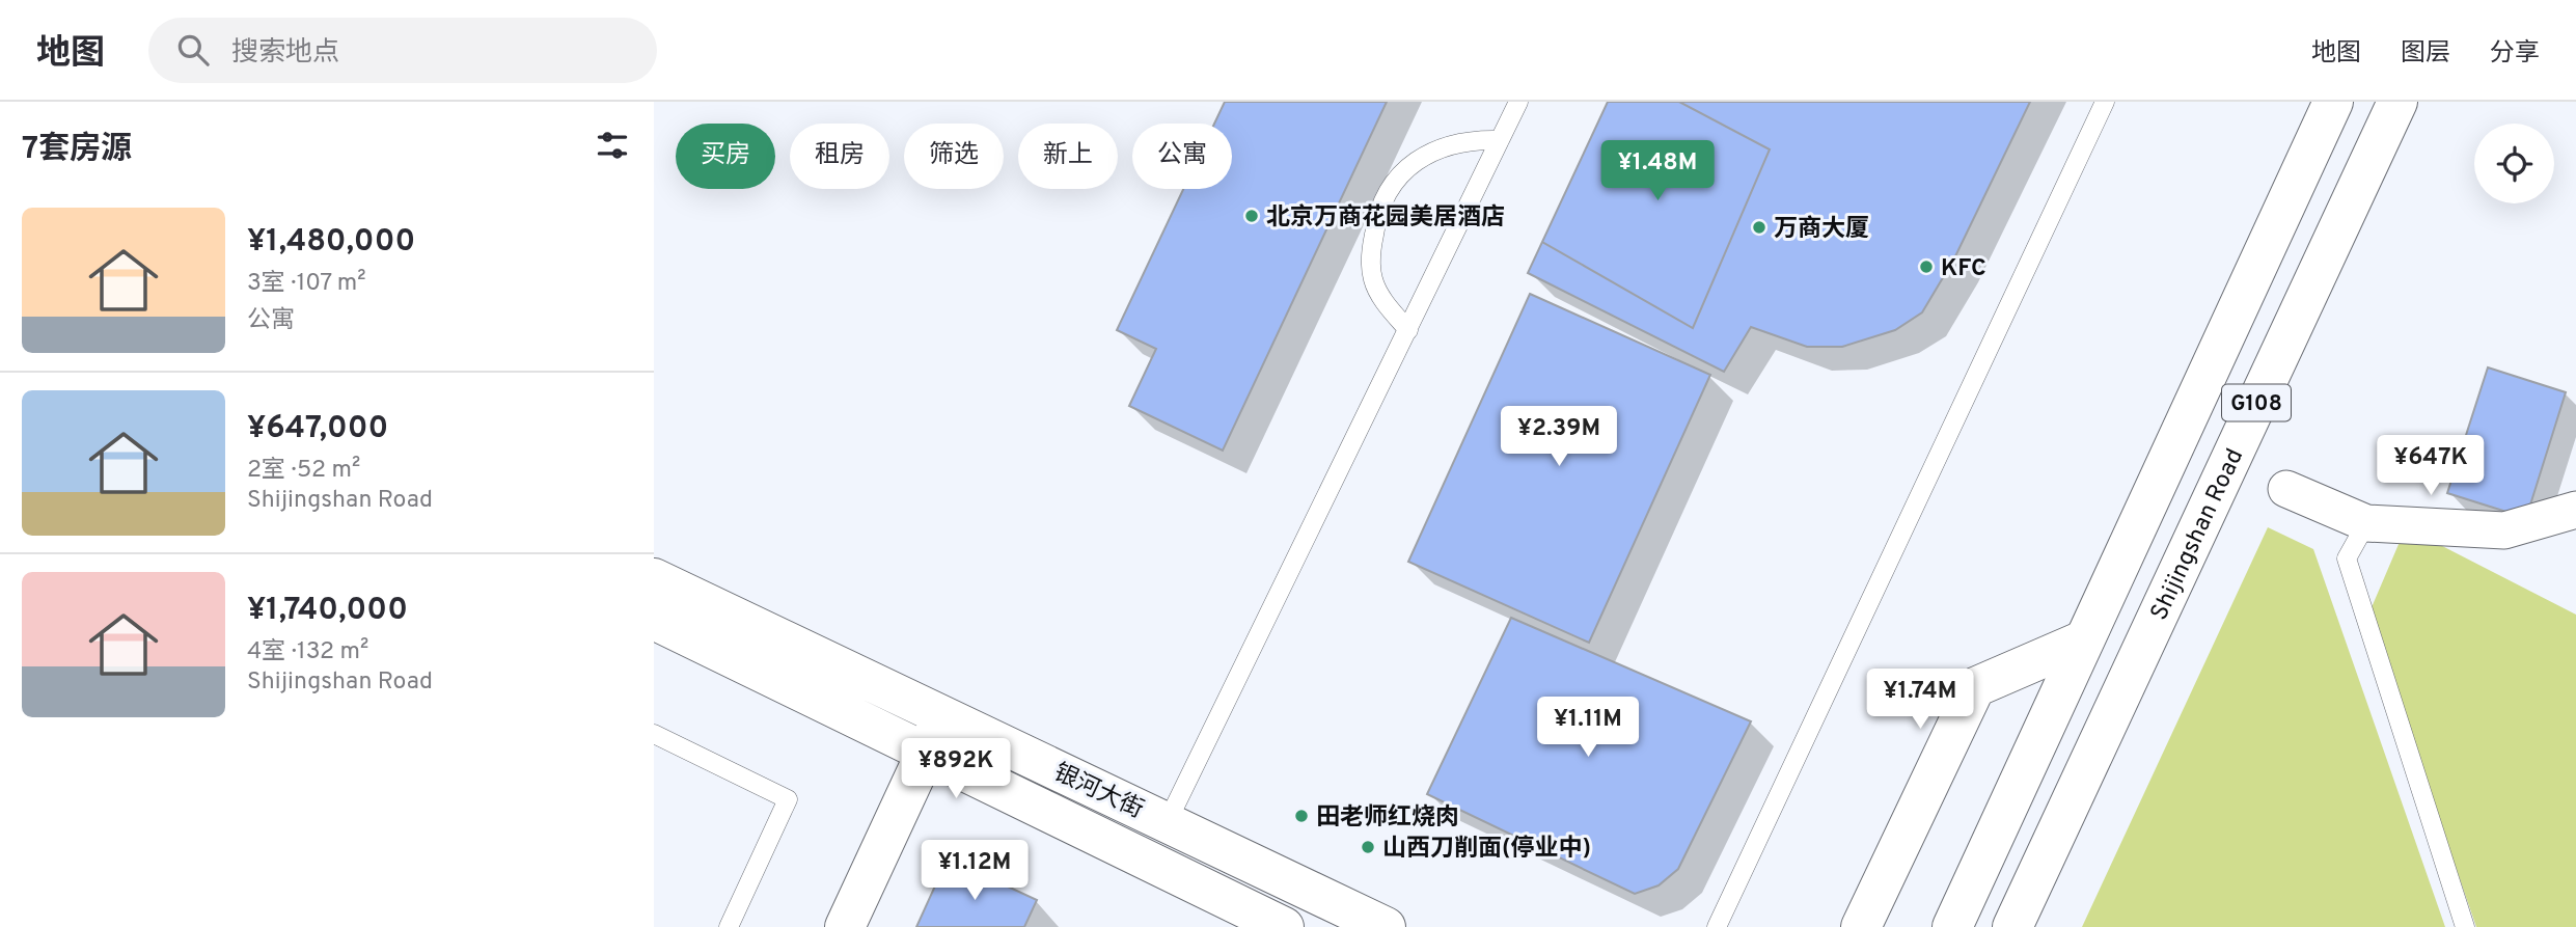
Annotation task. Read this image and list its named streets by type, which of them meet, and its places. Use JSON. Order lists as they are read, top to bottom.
{
  "streets": {
    "main road": ["G108", "Shijingshan Road", "银河大街"]
  },
  "places": [
    "北京万商花园美居酒店",
    "万商大厦",
    "KFC",
    "田老师红烧肉",
    "山西刀削面(停业中)"
  ],
  "page": {
    "header": "地图",
    "search": "搜索地点",
    "nav": ["地图", "图层", "分享"],
    "heading": "7套房源",
    "chip": [
      "买房",
      "租房",
      "筛选",
      "新上",
      "公寓"
    ],
    "price": [
      "¥1.48M",
      "¥2.39M",
      "¥647K",
      "¥1.74M",
      "¥1.11M",
      "¥892K",
      "¥1.12M"
    ],
    "list": [
      {
        "name": "¥1,480,000",
        "note": "3室 · 107 m² · 公寓"
      },
      {
        "name": "¥647,000",
        "note": "2室 · 52 m² · Shijingshan Road"
      },
      {
        "name": "¥1,740,000",
        "note": "4室 · 132 m² · Shijingshan Road"
      }
    ]
  }
}
